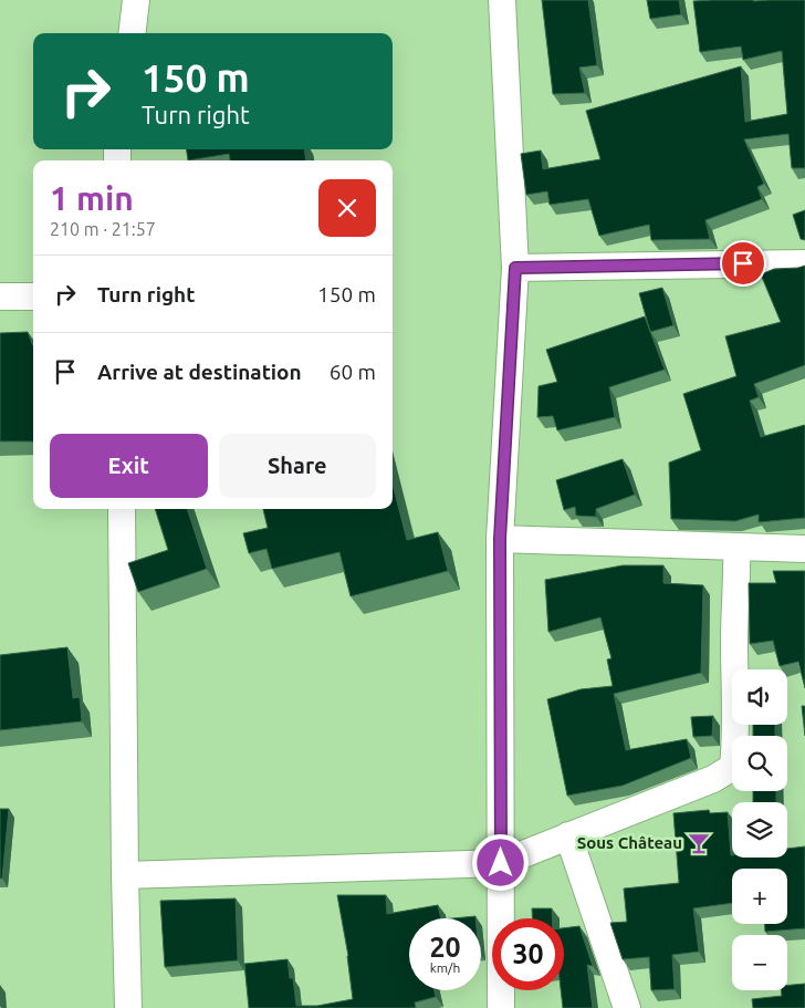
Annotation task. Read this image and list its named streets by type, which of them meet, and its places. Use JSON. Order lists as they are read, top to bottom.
{
  "places": {
    "bar": ["Sous Château"]
  },
  "page": {
    "turn": ["150 m", "Turn right"],
    "heading": ["1 min", "210 m · 21:57"],
    "list": [
      {
        "name": "Turn right",
        "value": "150 m"
      },
      {
        "name": "Arrive at destination",
        "value": "60 m"
      }
    ],
    "buttons": ["Exit", "Share"],
    "map_buttons": ["+", "−"],
    "speed": "20 km/h",
    "limit": "30"
  }
}
